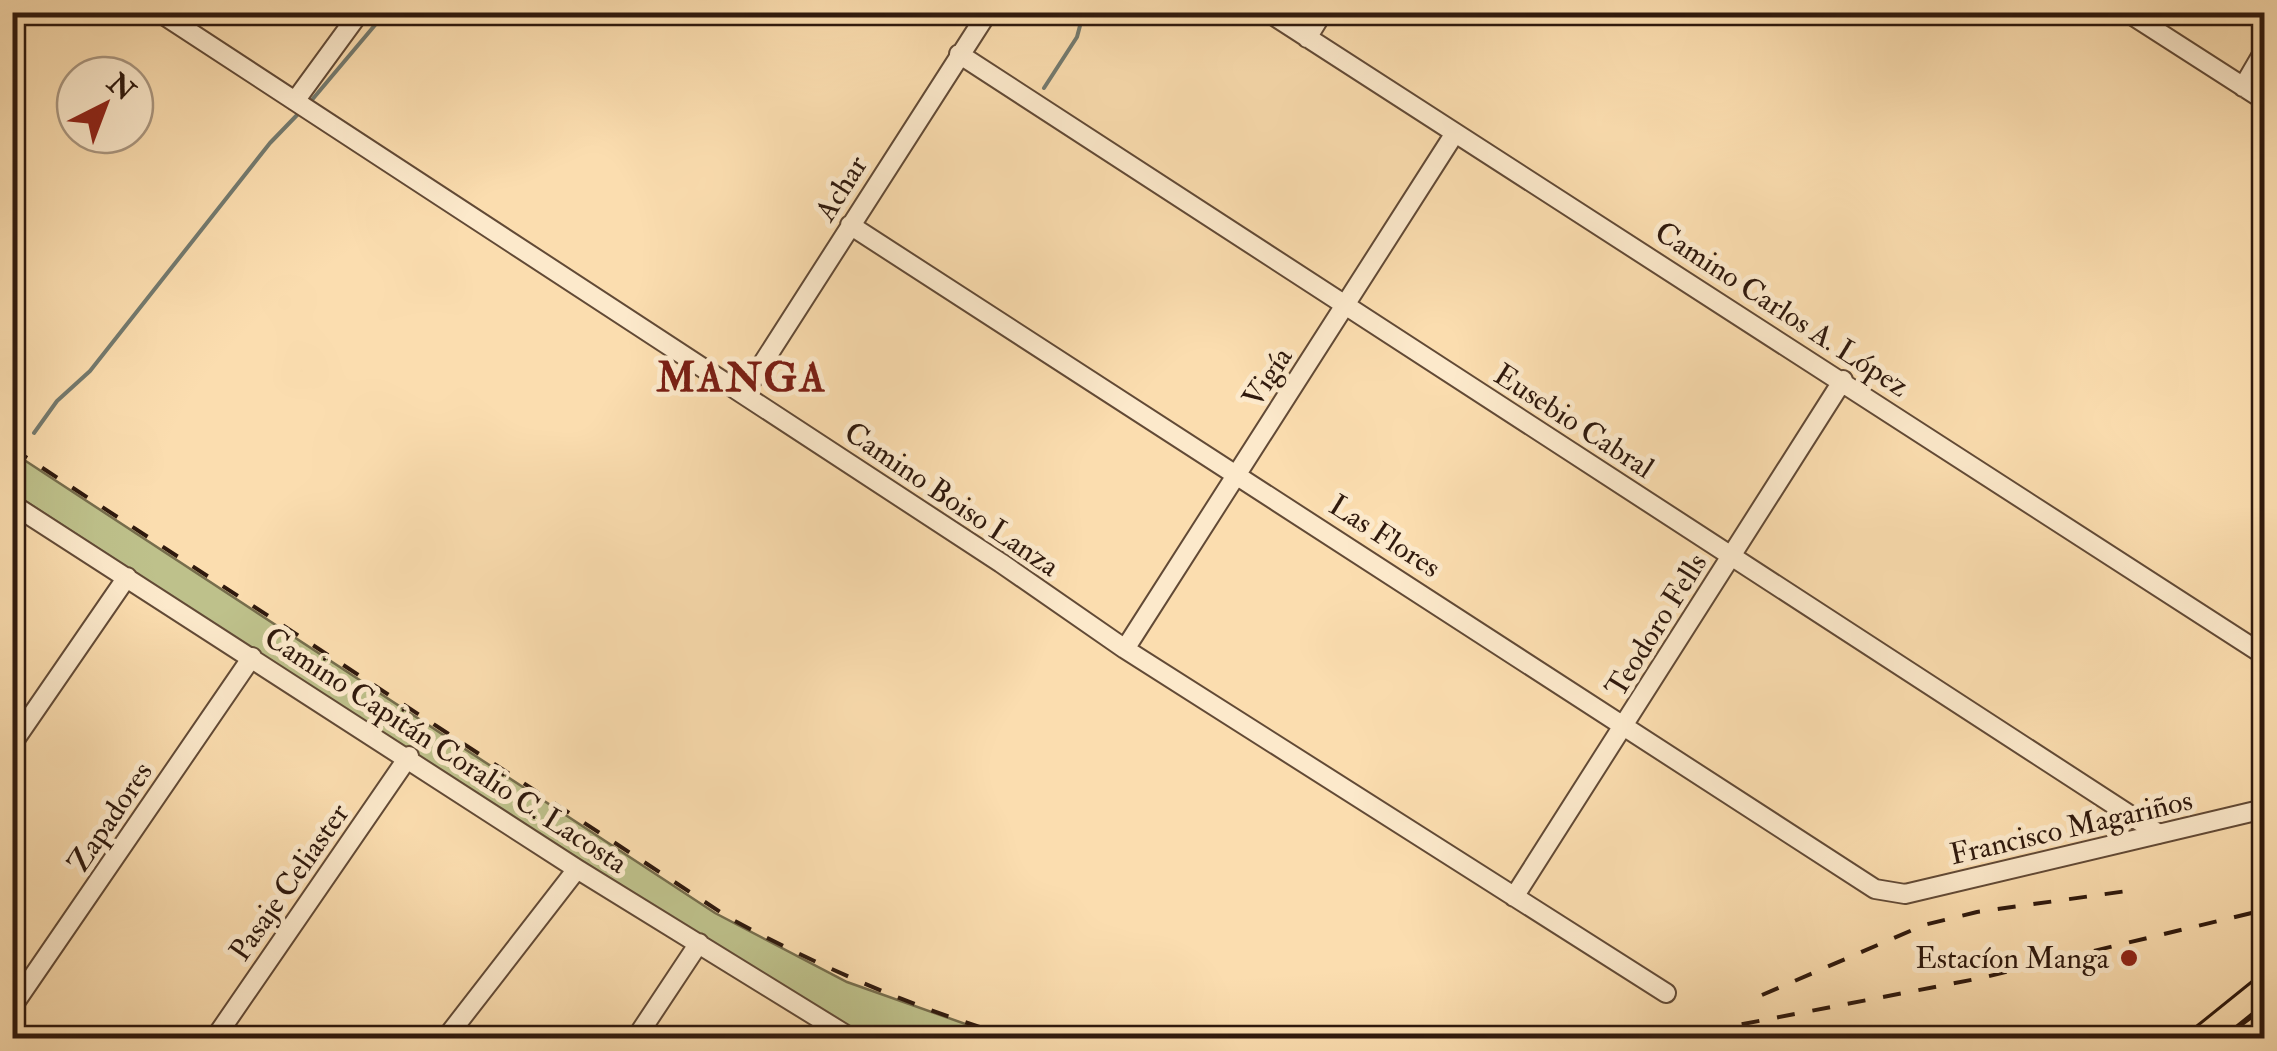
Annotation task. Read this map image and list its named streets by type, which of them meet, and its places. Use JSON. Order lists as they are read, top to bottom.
{
  "streets": {
    "street": [
      "Achar",
      "Camino Carlos A. López",
      "Vigía",
      "Eusebio Cabral",
      "Camino Boiso Lanza",
      "Las Flores",
      "Teodoro Fells",
      "Camino Capitán Coralio C. Lacosta",
      "Zapadores",
      "Francisco Magariños",
      "Pasaje Celiaster"
    ]
  },
  "crossings": [
    ["Achar", "Eusebio Cabral"],
    ["Achar", "Camino Boiso Lanza"],
    ["Achar", "Las Flores"],
    ["Camino Carlos A. López", "Vigía"],
    ["Camino Carlos A. López", "Teodoro Fells"],
    ["Vigía", "Eusebio Cabral"],
    ["Vigía", "Camino Boiso Lanza"],
    ["Vigía", "Las Flores"],
    ["Eusebio Cabral", "Teodoro Fells"],
    ["Eusebio Cabral", "Francisco Magariños"],
    ["Camino Boiso Lanza", "Teodoro Fells"],
    ["Las Flores", "Teodoro Fells"],
    ["Las Flores", "Francisco Magariños"],
    ["Camino Capitán Coralio C. Lacosta", "Zapadores"],
    ["Camino Capitán Coralio C. Lacosta", "Pasaje Celiaster"]
  ],
  "districts": ["MANGA"],
  "places": ["Estacíon Manga"],
  "north": "top right"
}
